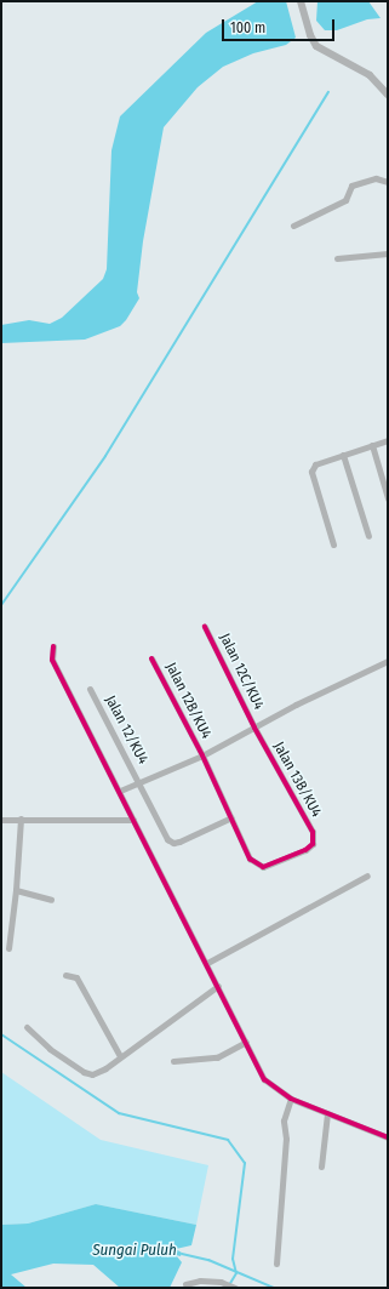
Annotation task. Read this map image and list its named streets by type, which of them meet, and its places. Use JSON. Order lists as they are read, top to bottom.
{
  "streets": {
    "street": [
      "Jalan 12C/KU4",
      "Jalan 12B/KU4",
      "Jalan 12/KU4",
      "Jalan 13B/KU4"
    ]
  },
  "crossings": [
    ["Jalan 12C/KU4", "Jalan 13B/KU4"],
    ["Jalan 12B/KU4", "Jalan 12/KU4"],
    ["Jalan 12B/KU4", "Jalan 13B/KU4"]
  ],
  "water": ["Sungai Puluh"],
  "scale_bar": "100 m"
}
